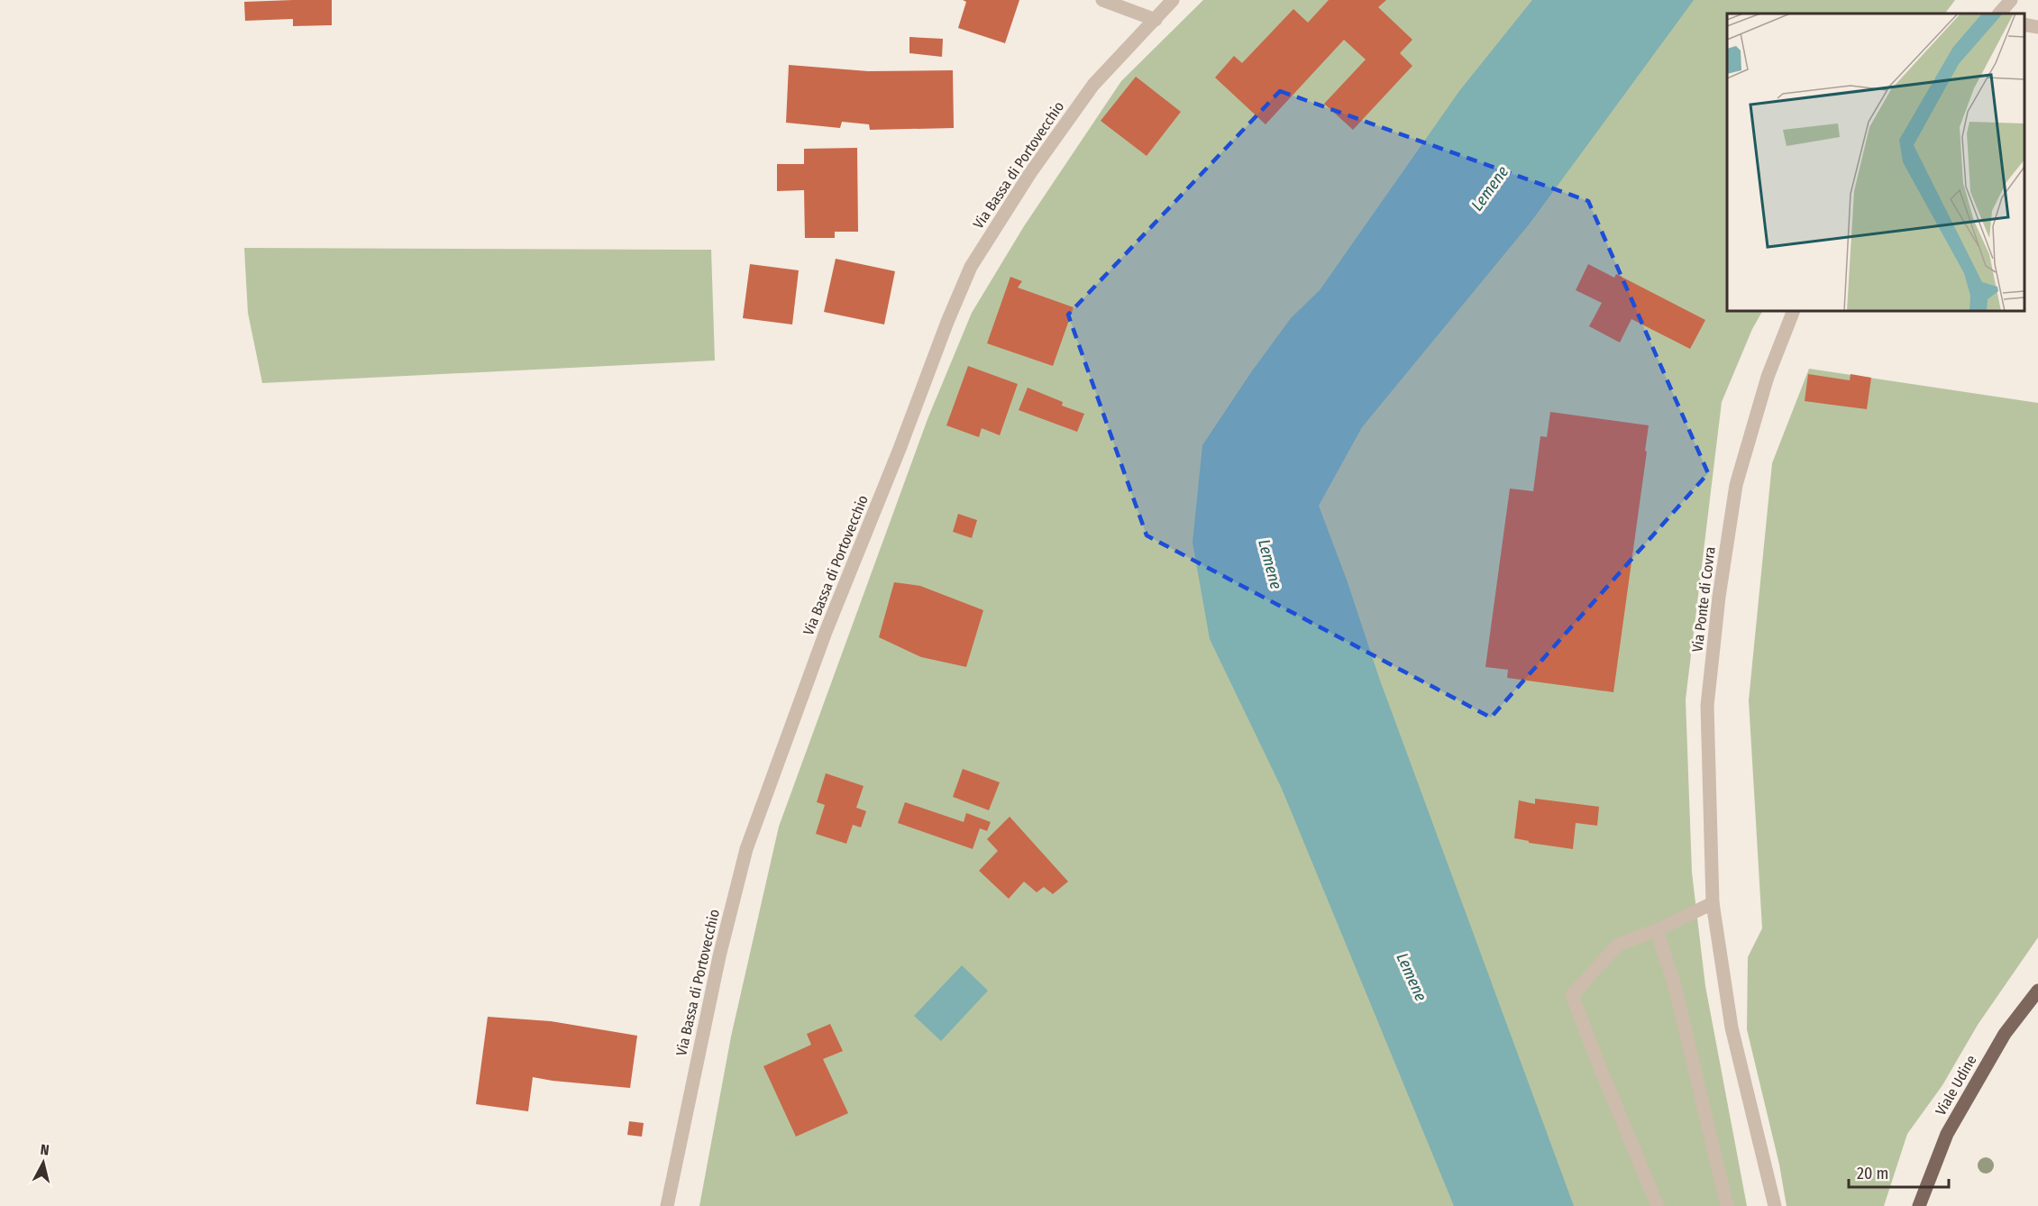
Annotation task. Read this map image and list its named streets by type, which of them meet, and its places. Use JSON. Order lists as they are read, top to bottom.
{
  "streets": {
    "main road": ["Viale Udine"],
    "street": ["Via Bassa di Portovecchio", "Via Ponte di Covra"]
  },
  "water": ["Lemene"],
  "scale_bar": "20 m",
  "north": "top"
}
